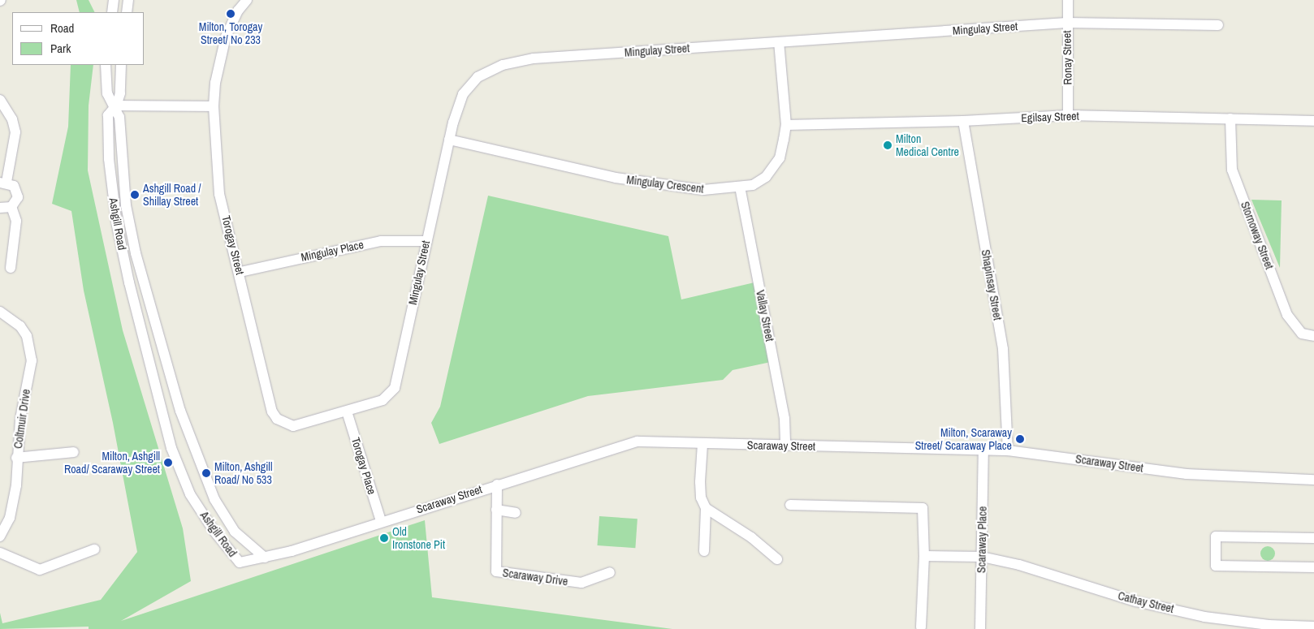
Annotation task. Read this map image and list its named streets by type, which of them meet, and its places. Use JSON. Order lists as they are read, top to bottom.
{
  "streets": {
    "street": [
      "Mingulay Street",
      "Ronay Street",
      "Egilsay Street",
      "Mingulay Crescent",
      "Ashgill Road",
      "Stornoway Street",
      "Torogay Street",
      "Mingulay Place",
      "Shapinsay Street",
      "Vallay Street",
      "Coltmuir Drive",
      "Scaraway Street",
      "Torogay Place",
      "Scaraway Place",
      "Scaraway Drive",
      "Cathay Street"
    ]
  },
  "crossings": [
    ["Mingulay Street", "Ronay Street"],
    ["Mingulay Street", "Mingulay Crescent"],
    ["Mingulay Street", "Torogay Street"],
    ["Mingulay Street", "Mingulay Place"],
    ["Mingulay Street", "Torogay Place"],
    ["Ronay Street", "Egilsay Street"],
    ["Egilsay Street", "Mingulay Crescent"],
    ["Egilsay Street", "Stornoway Street"],
    ["Egilsay Street", "Shapinsay Street"],
    ["Mingulay Crescent", "Vallay Street"],
    ["Ashgill Road", "Scaraway Street"],
    ["Torogay Street", "Mingulay Place"],
    ["Torogay Street", "Torogay Place"],
    ["Shapinsay Street", "Scaraway Street"],
    ["Vallay Street", "Scaraway Street"],
    ["Scaraway Street", "Torogay Place"],
    ["Scaraway Street", "Scaraway Place"],
    ["Scaraway Street", "Scaraway Drive"],
    ["Scaraway Place", "Cathay Street"]
  ],
  "places": [
    "Milton, Torogay Street/ No 233",
    "Milton Medical Centre",
    "Ashgill Road / Shillay Street",
    "Milton, Scaraway Street/ Scaraway Place",
    "Milton, Ashgill Road/ Scaraway Street",
    "Milton, Ashgill Road/ No 533",
    "Old Ironstone Pit"
  ],
  "legend": ["Road", "Park"]
}
